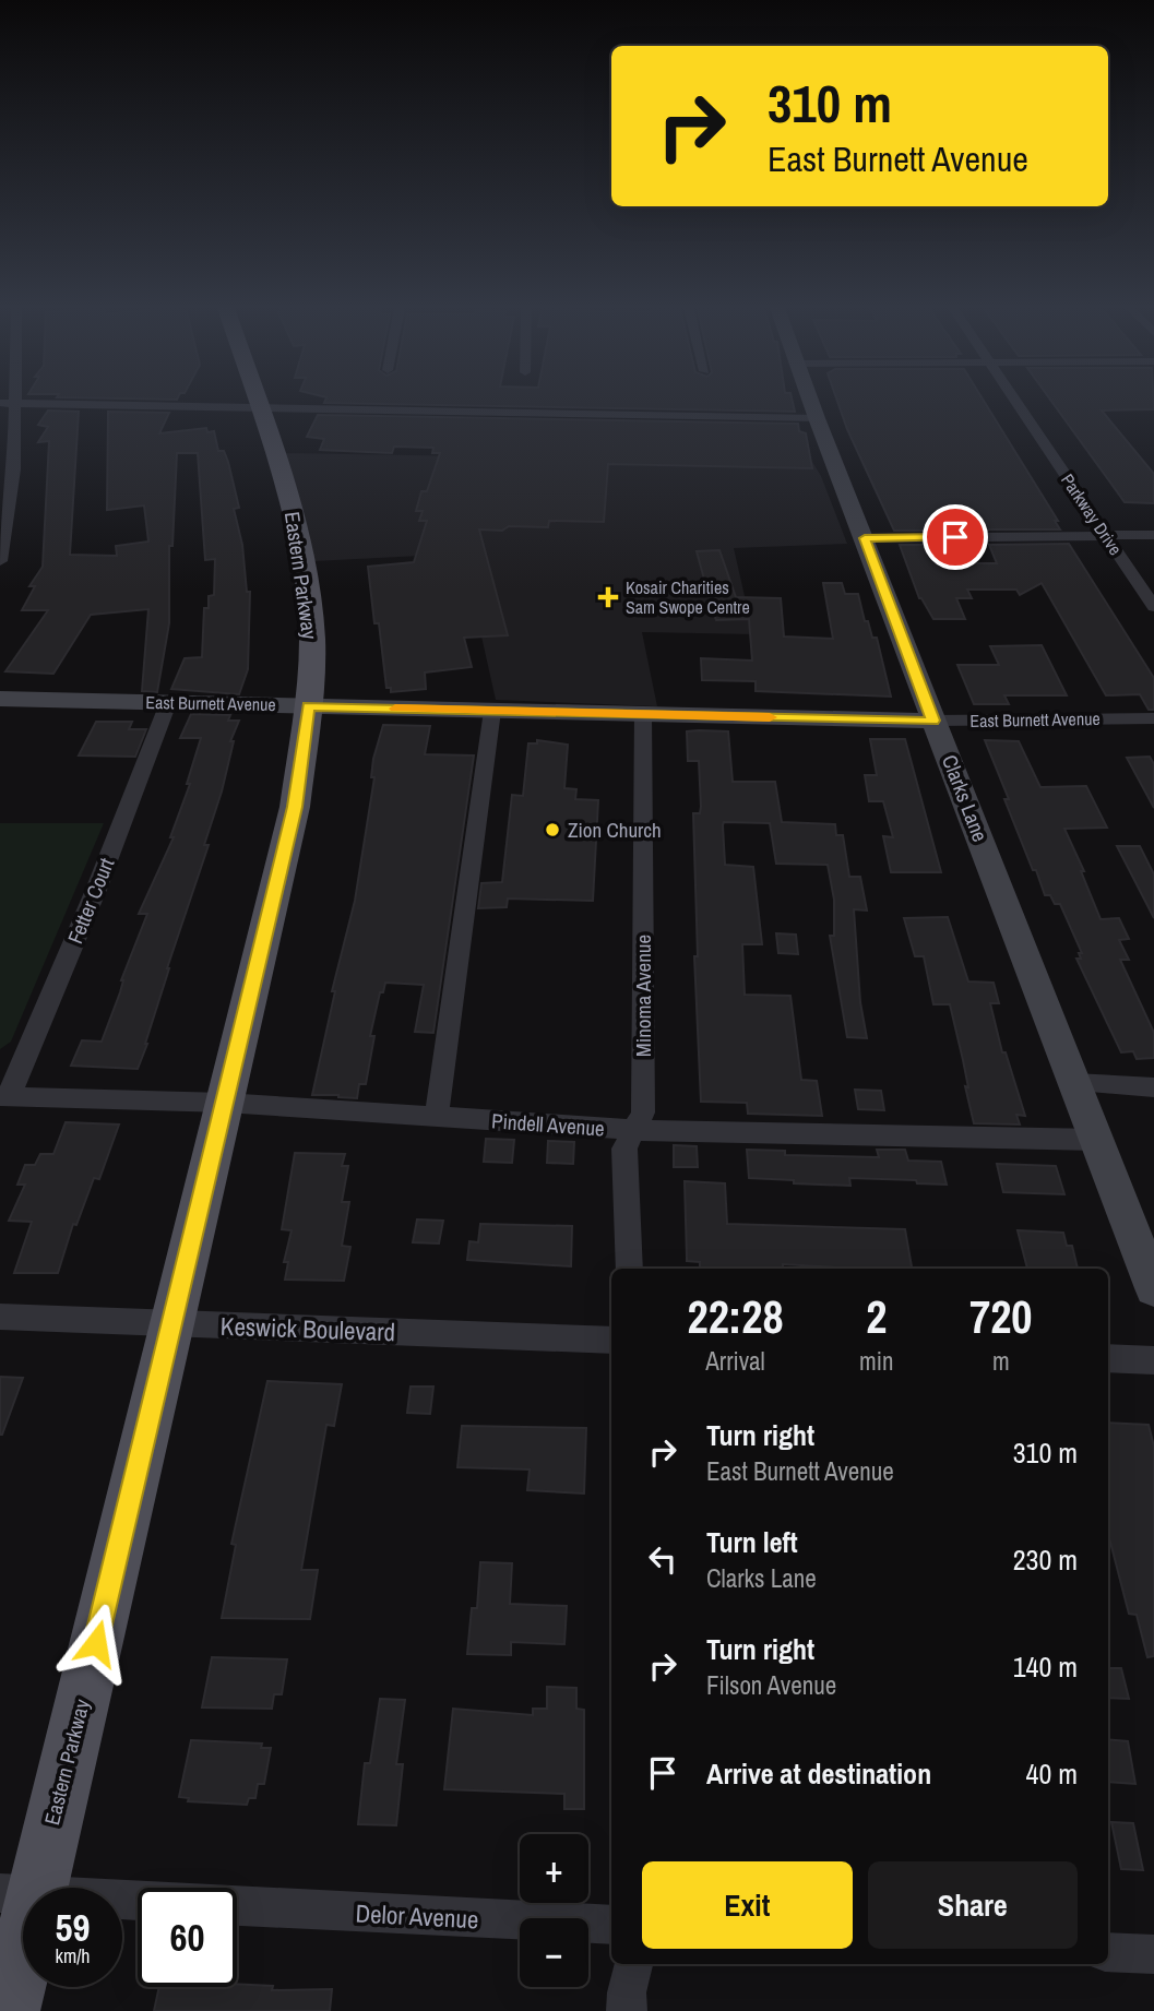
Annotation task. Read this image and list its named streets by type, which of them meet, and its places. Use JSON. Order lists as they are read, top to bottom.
{
  "streets": {
    "main road": ["Eastern Parkway"],
    "street": [
      "Parkway Drive",
      "East Burnett Avenue",
      "Clarks Lane",
      "Fetter Court",
      "Minoma Avenue",
      "Pindell Avenue",
      "Keswick Boulevard",
      "Delor Avenue"
    ]
  },
  "crossings": [
    ["Eastern Parkway", "East Burnett Avenue"],
    ["Eastern Parkway", "Pindell Avenue"],
    ["Eastern Parkway", "Keswick Boulevard"],
    ["Eastern Parkway", "Delor Avenue"],
    ["East Burnett Avenue", "Clarks Lane"],
    ["East Burnett Avenue", "Fetter Court"],
    ["East Burnett Avenue", "Minoma Avenue"],
    ["Clarks Lane", "Pindell Avenue"],
    ["Fetter Court", "Pindell Avenue"],
    ["Minoma Avenue", "Pindell Avenue"]
  ],
  "places": {
    "health": ["Kosair Charities Sam Swope Centre"],
    "other": ["Zion Church"]
  },
  "page": {
    "turn": ["310 m", "East Burnett Avenue"],
    "eta": [
      "22:28",
      "Arrival",
      "2",
      "min",
      "720",
      "m"
    ],
    "list": [
      {
        "name": "Turn right",
        "note": "East Burnett Avenue",
        "value": "310 m"
      },
      {
        "name": "Turn left",
        "note": "Clarks Lane",
        "value": "230 m"
      },
      {
        "name": "Turn right",
        "note": "Filson Avenue",
        "value": "140 m"
      },
      {
        "name": "Arrive at destination",
        "value": "40 m"
      }
    ],
    "map_buttons": ["+", "−"],
    "buttons": ["Exit", "Share"],
    "speed": "59 km/h",
    "limit": "60"
  }
}
